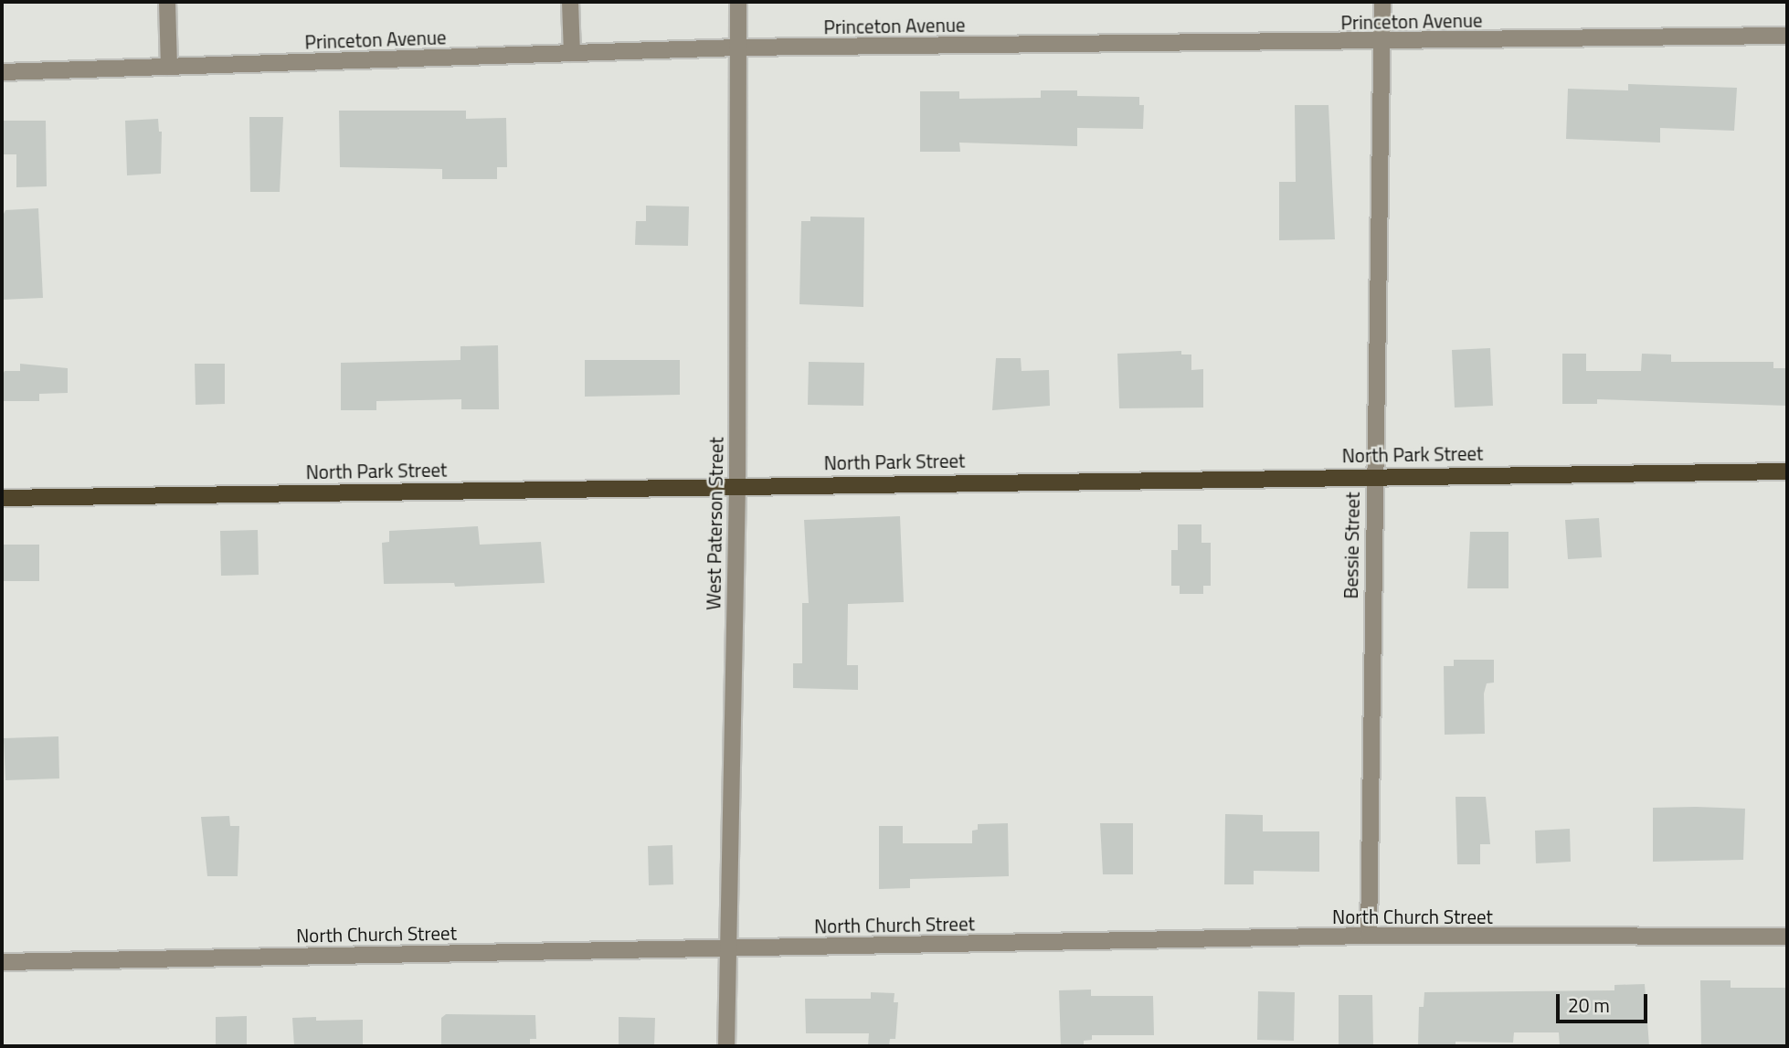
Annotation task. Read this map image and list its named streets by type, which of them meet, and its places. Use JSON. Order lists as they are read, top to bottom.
{
  "streets": {
    "main road": ["North Park Street"],
    "street": [
      "Princeton Avenue",
      "West Paterson Street",
      "Bessie Street",
      "North Church Street"
    ]
  },
  "crossings": [
    ["Princeton Avenue", "West Paterson Street"],
    ["Princeton Avenue", "Bessie Street"],
    ["North Park Street", "West Paterson Street"],
    ["North Park Street", "Bessie Street"],
    ["West Paterson Street", "North Church Street"],
    ["Bessie Street", "North Church Street"]
  ],
  "scale_bar": "20 m"
}
